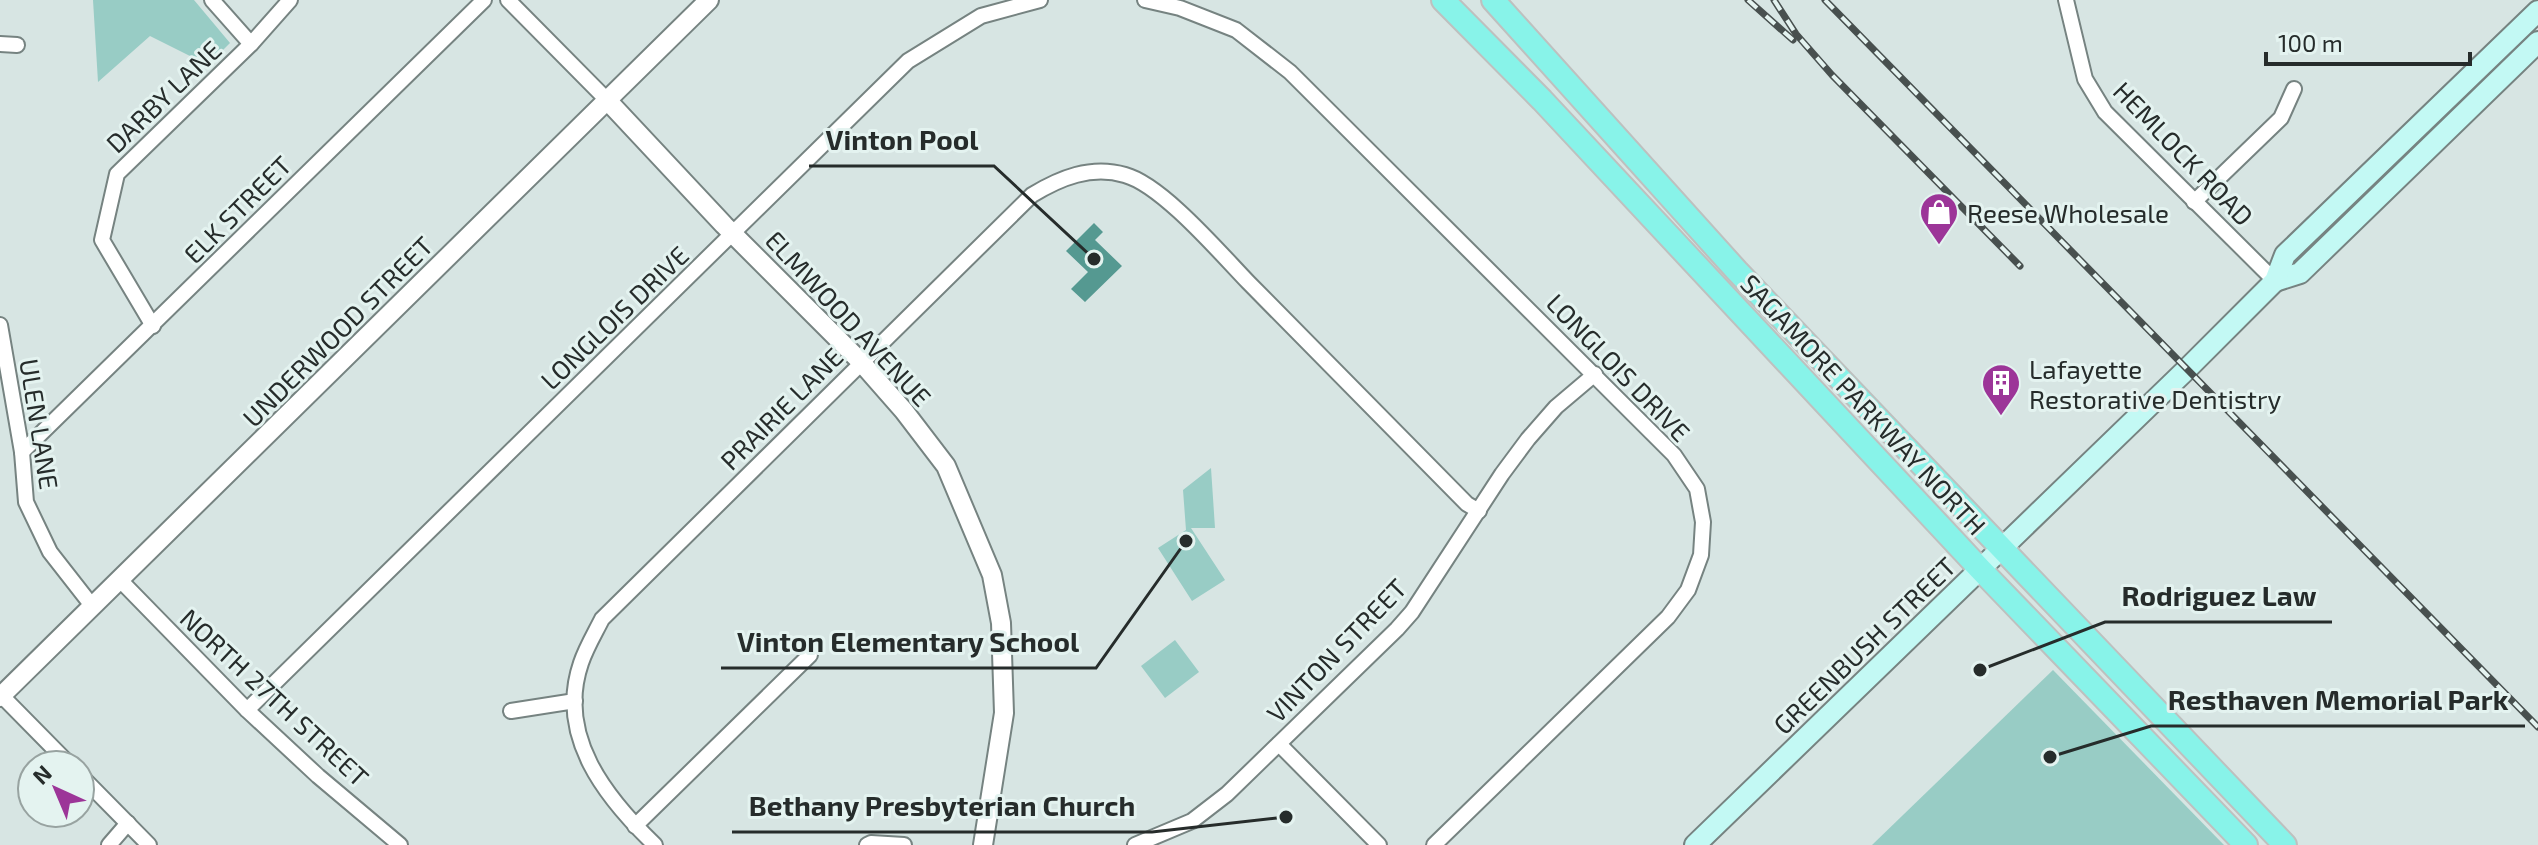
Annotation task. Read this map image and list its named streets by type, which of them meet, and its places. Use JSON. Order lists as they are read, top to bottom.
{
  "streets": {
    "main road": ["SAGAMORE PARKWAY NORTH", "GREENBUSH STREET"],
    "street": [
      "DARBY LANE",
      "HEMLOCK ROAD",
      "ELK STREET",
      "LONGLOIS DRIVE",
      "ELMWOOD AVENUE",
      "UNDERWOOD STREET",
      "PRAIRIE LANE",
      "ULEN LANE",
      "VINTON STREET",
      "NORTH 27TH STREET"
    ]
  },
  "crossings": [
    ["DARBY LANE", "ELK STREET"],
    ["HEMLOCK ROAD", "GREENBUSH STREET"],
    ["ELK STREET", "ULEN LANE"],
    ["LONGLOIS DRIVE", "ELMWOOD AVENUE"],
    ["LONGLOIS DRIVE", "VINTON STREET"],
    ["LONGLOIS DRIVE", "NORTH 27TH STREET"],
    ["ELMWOOD AVENUE", "UNDERWOOD STREET"],
    ["ELMWOOD AVENUE", "PRAIRIE LANE"],
    ["UNDERWOOD STREET", "ULEN LANE"],
    ["UNDERWOOD STREET", "NORTH 27TH STREET"],
    ["SAGAMORE PARKWAY NORTH", "GREENBUSH STREET"],
    ["PRAIRIE LANE", "VINTON STREET"]
  ],
  "places": {
    "shop": ["Reese Wholesale"],
    "other": [
      "Vinton Pool",
      "Vinton Elementary School",
      "Rodriguez Law",
      "Resthaven Memorial Park",
      "Bethany Presbyterian Church"
    ],
    "building": ["Lafayette Restorative Dentistry"]
  },
  "scale_bar": "100 m",
  "north": "top left"
}
